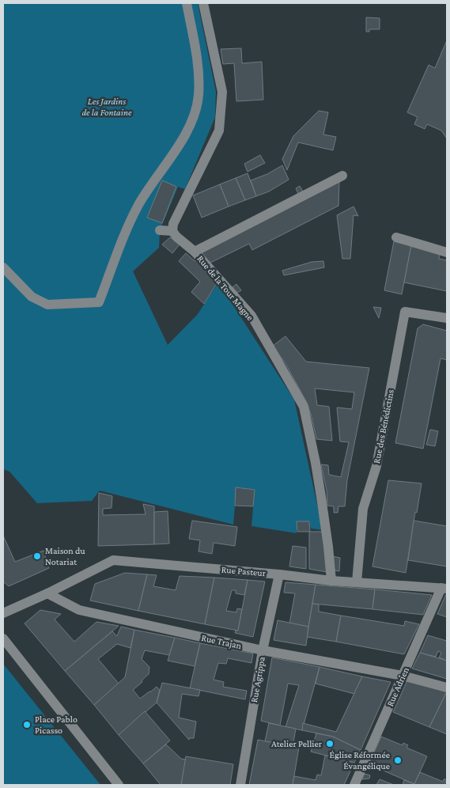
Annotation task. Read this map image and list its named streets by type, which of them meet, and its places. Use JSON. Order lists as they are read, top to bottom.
{
  "streets": {
    "street": [
      "Rue de la Tour Magne",
      "Rue des Bénédictins",
      "Rue Pasteur",
      "Rue Trajan",
      "Rue Agrippa",
      "Rue Adrien"
    ]
  },
  "crossings": [
    ["Rue de la Tour Magne", "Rue Pasteur"],
    ["Rue des Bénédictins", "Rue Pasteur"],
    ["Rue Pasteur", "Rue Trajan"],
    ["Rue Pasteur", "Rue Agrippa"],
    ["Rue Pasteur", "Rue Adrien"],
    ["Rue Trajan", "Rue Agrippa"],
    ["Rue Trajan", "Rue Adrien"]
  ],
  "parks": ["Les Jardins de la Fontaine"],
  "places": [
    "Maison du Notariat",
    "Place Pablo Picasso",
    "Atelier Pellier",
    "Église Réformée Évangélique"
  ]
}
